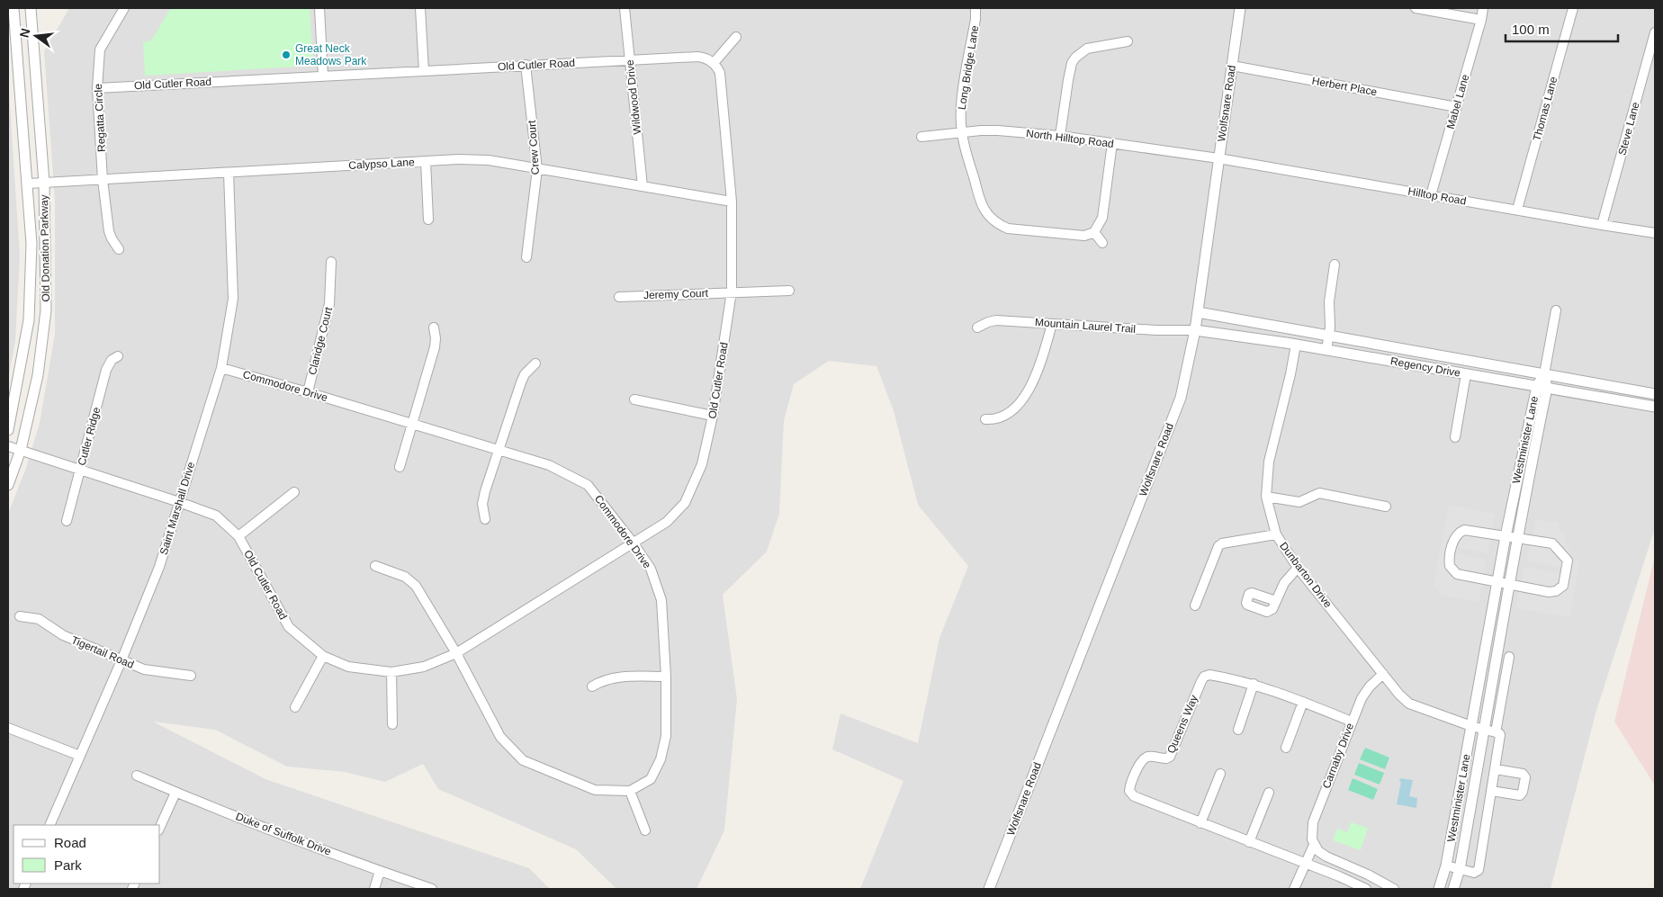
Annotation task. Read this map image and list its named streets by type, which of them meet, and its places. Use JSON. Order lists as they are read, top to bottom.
{
  "streets": {
    "street": [
      "Old Cutler Road",
      "Long Bridge Lane",
      "Herbert Place",
      "Wildwood Drive",
      "Mabel Lane",
      "Wolfsnare Road",
      "Thomas Lane",
      "Regatta Circle",
      "Steve Lane",
      "North Hilltop Road",
      "Crew Court",
      "Calypso Lane",
      "Hilltop Road",
      "Old Donation Parkway",
      "Jeremy Court",
      "Mountain Laurel Trail",
      "Claridge Court",
      "Regency Drive",
      "Commodore Drive",
      "Cutler Ridge",
      "Westminister Lane",
      "Saint Marshall Drive",
      "Dunbarton Drive",
      "Tigertail Road",
      "Queens Way",
      "Carnaby Drive",
      "Duke of Suffolk Drive"
    ]
  },
  "crossings": [
    ["Old Cutler Road", "Wildwood Drive"],
    ["Old Cutler Road", "Regatta Circle"],
    ["Old Cutler Road", "Crew Court"],
    ["Old Cutler Road", "Calypso Lane"],
    ["Old Cutler Road", "Old Donation Parkway"],
    ["Old Cutler Road", "Jeremy Court"],
    ["Old Cutler Road", "Commodore Drive"],
    ["Old Cutler Road", "Cutler Ridge"],
    ["Old Cutler Road", "Saint Marshall Drive"],
    ["Long Bridge Lane", "North Hilltop Road"],
    ["Herbert Place", "Mabel Lane"],
    ["Herbert Place", "Wolfsnare Road"],
    ["Wildwood Drive", "Calypso Lane"],
    ["Mabel Lane", "Hilltop Road"],
    ["Wolfsnare Road", "North Hilltop Road"],
    ["Wolfsnare Road", "Hilltop Road"],
    ["Wolfsnare Road", "Mountain Laurel Trail"],
    ["Wolfsnare Road", "Regency Drive"],
    ["Thomas Lane", "Hilltop Road"],
    ["Regatta Circle", "Calypso Lane"],
    ["Steve Lane", "Hilltop Road"],
    ["North Hilltop Road", "Hilltop Road"],
    ["Crew Court", "Calypso Lane"],
    ["Calypso Lane", "Old Donation Parkway"],
    ["Calypso Lane", "Saint Marshall Drive"],
    ["Mountain Laurel Trail", "Regency Drive"],
    ["Claridge Court", "Commodore Drive"],
    ["Regency Drive", "Westminister Lane"],
    ["Regency Drive", "Dunbarton Drive"],
    ["Commodore Drive", "Saint Marshall Drive"],
    ["Westminister Lane", "Dunbarton Drive"],
    ["Saint Marshall Drive", "Tigertail Road"],
    ["Dunbarton Drive", "Carnaby Drive"],
    ["Queens Way", "Carnaby Drive"]
  ],
  "places": ["Great Neck Meadows Park"],
  "legend": ["Road", "Park"],
  "scale_bar": "100 m",
  "north": "left"
}
